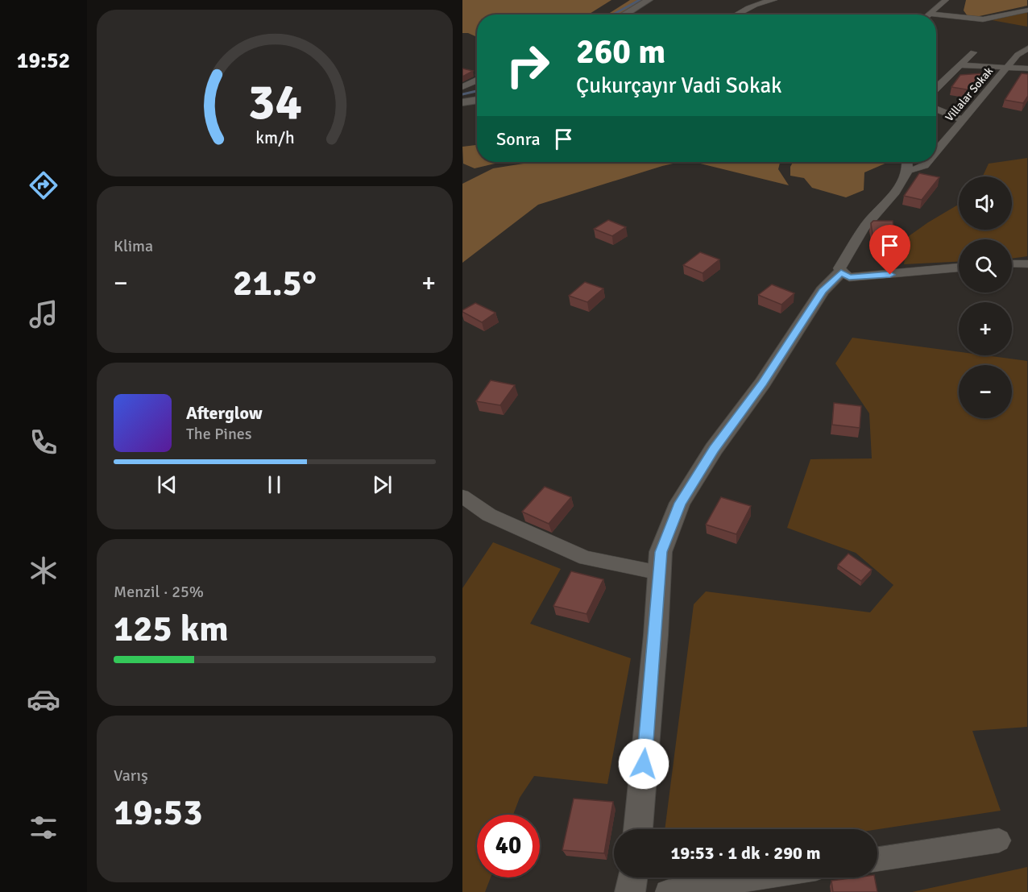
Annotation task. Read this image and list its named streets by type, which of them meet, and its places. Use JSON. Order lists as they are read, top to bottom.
{
  "streets": {
    "street": ["Villalar Sokak"]
  },
  "page": {
    "tabs": "19:52",
    "turn": ["260 m", "Çukurçayır Vadi Sokak"],
    "then": "Sonra",
    "map_buttons": ["+", "−"],
    "tile": [
      "Klima",
      ["Menzil · 25%", "125 km"],
      ["Varış", "19:53"]
    ],
    "heat": ["−", "21.5°", "+"],
    "song": ["Afterglow", "The Pines"],
    "limit": "40",
    "trip": "19:53 · 1 dk · 290 m",
    "gauge": ["34", "km/h"]
  }
}
